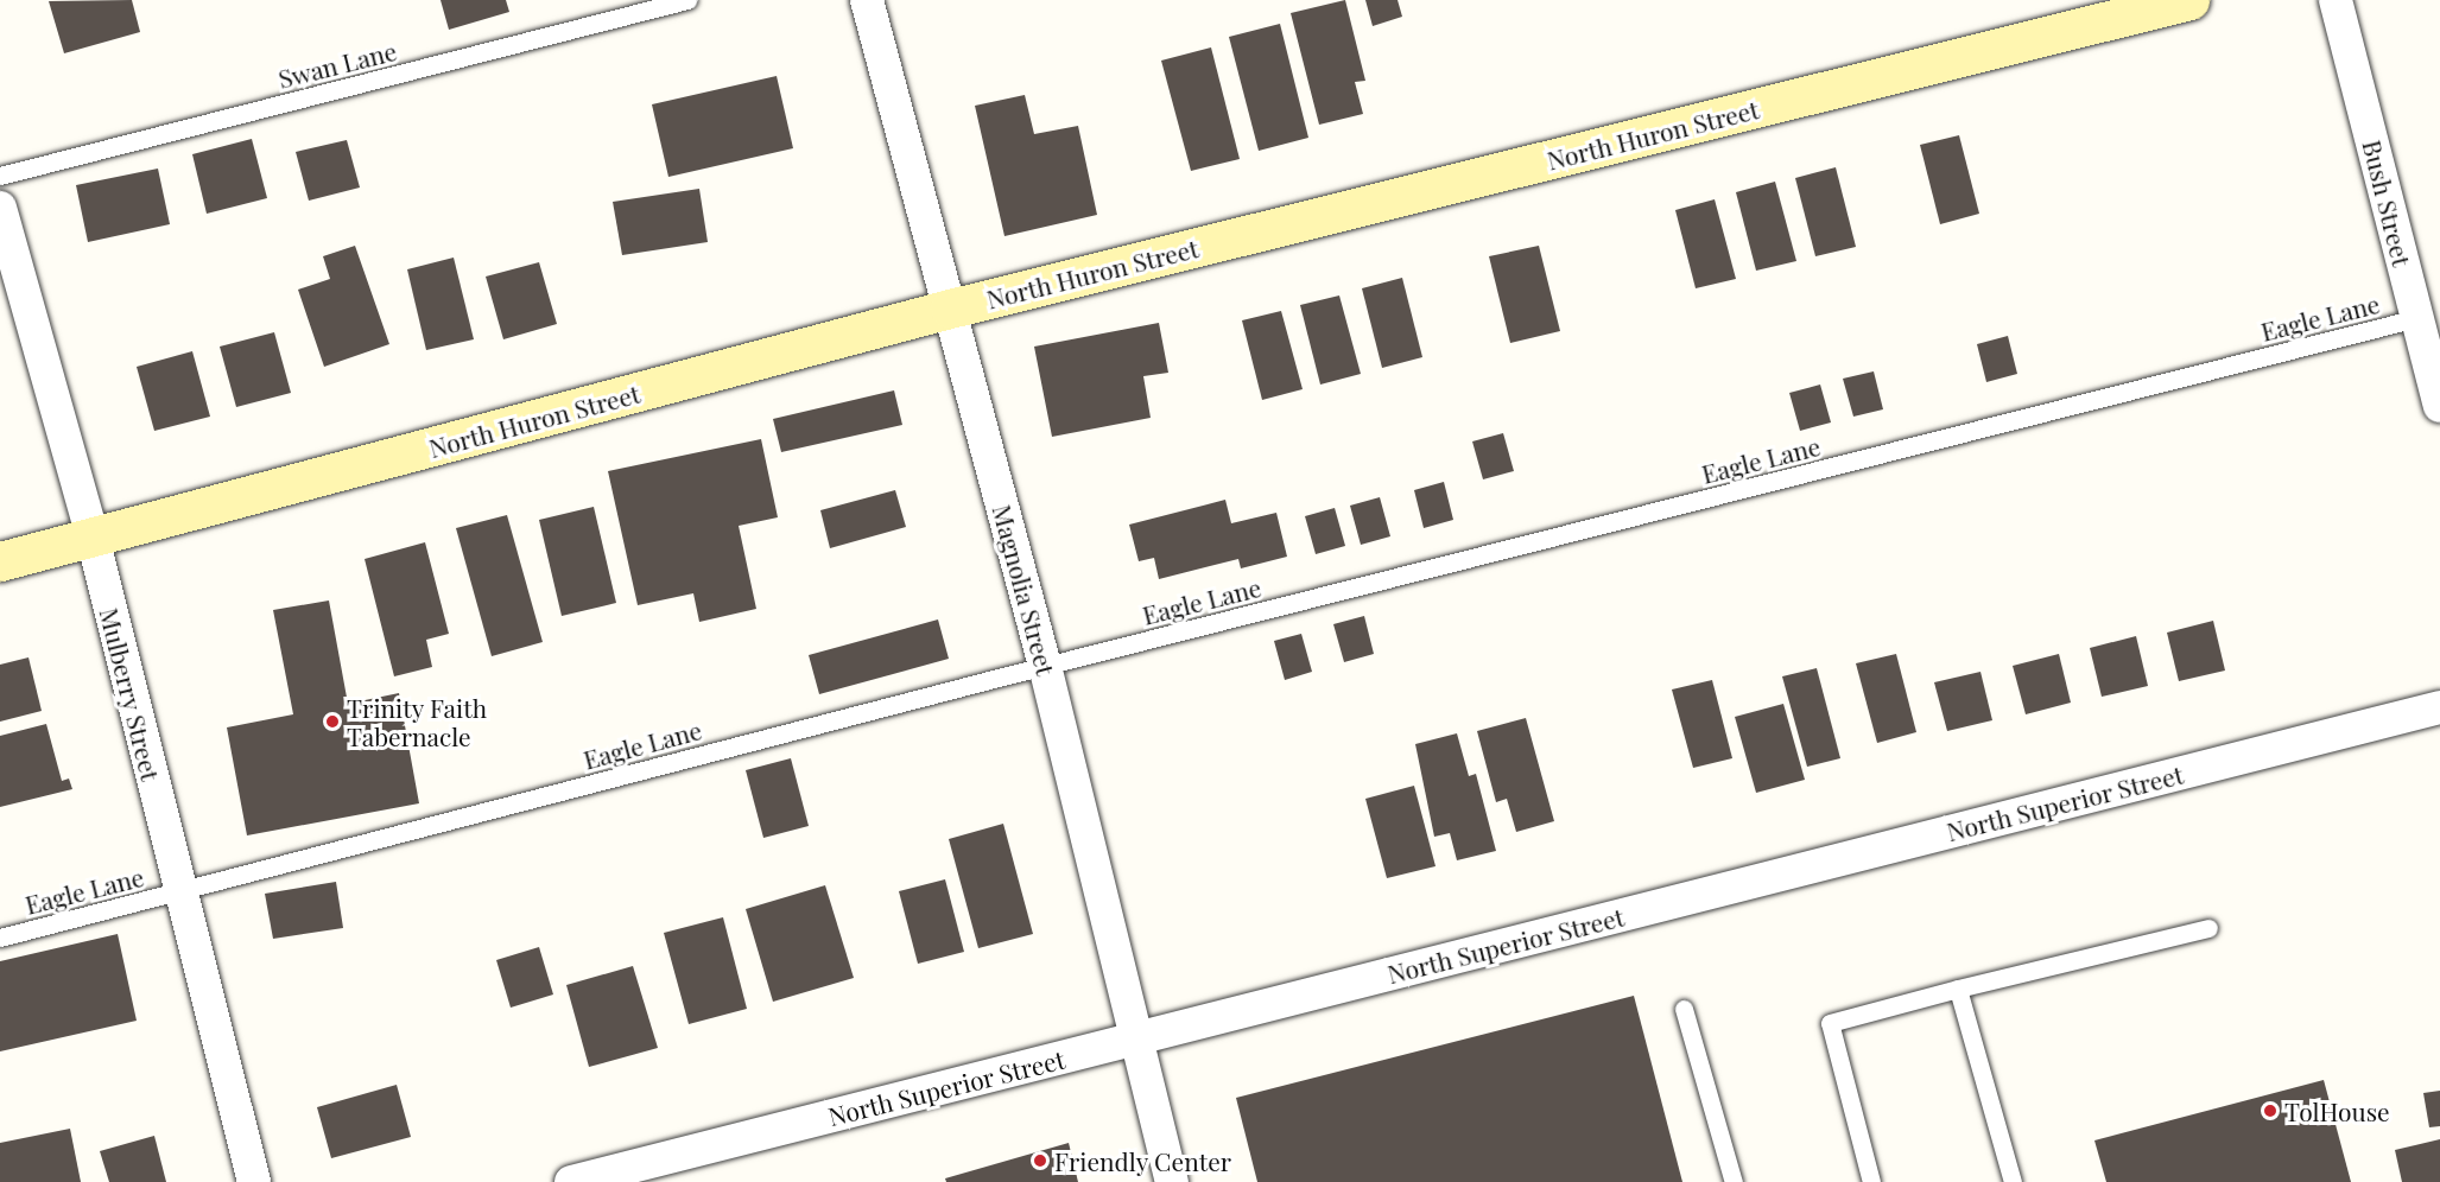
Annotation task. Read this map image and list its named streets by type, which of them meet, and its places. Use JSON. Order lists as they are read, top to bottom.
{
  "streets": {
    "street": [
      "North Huron Street",
      "Bush Street",
      "Magnolia Street",
      "Mulberry Street",
      "North Superior Street"
    ],
    "lane": ["Swan Lane", "Eagle Lane"]
  },
  "crossings": [
    ["North Huron Street", "Magnolia Street"],
    ["North Huron Street", "Mulberry Street"],
    ["Bush Street", "Eagle Lane"],
    ["Eagle Lane", "Magnolia Street"],
    ["Eagle Lane", "Mulberry Street"],
    ["Magnolia Street", "North Superior Street"]
  ],
  "places": ["Trinity Faith Tabernacle", "TolHouse", "Friendly Center"]
}
